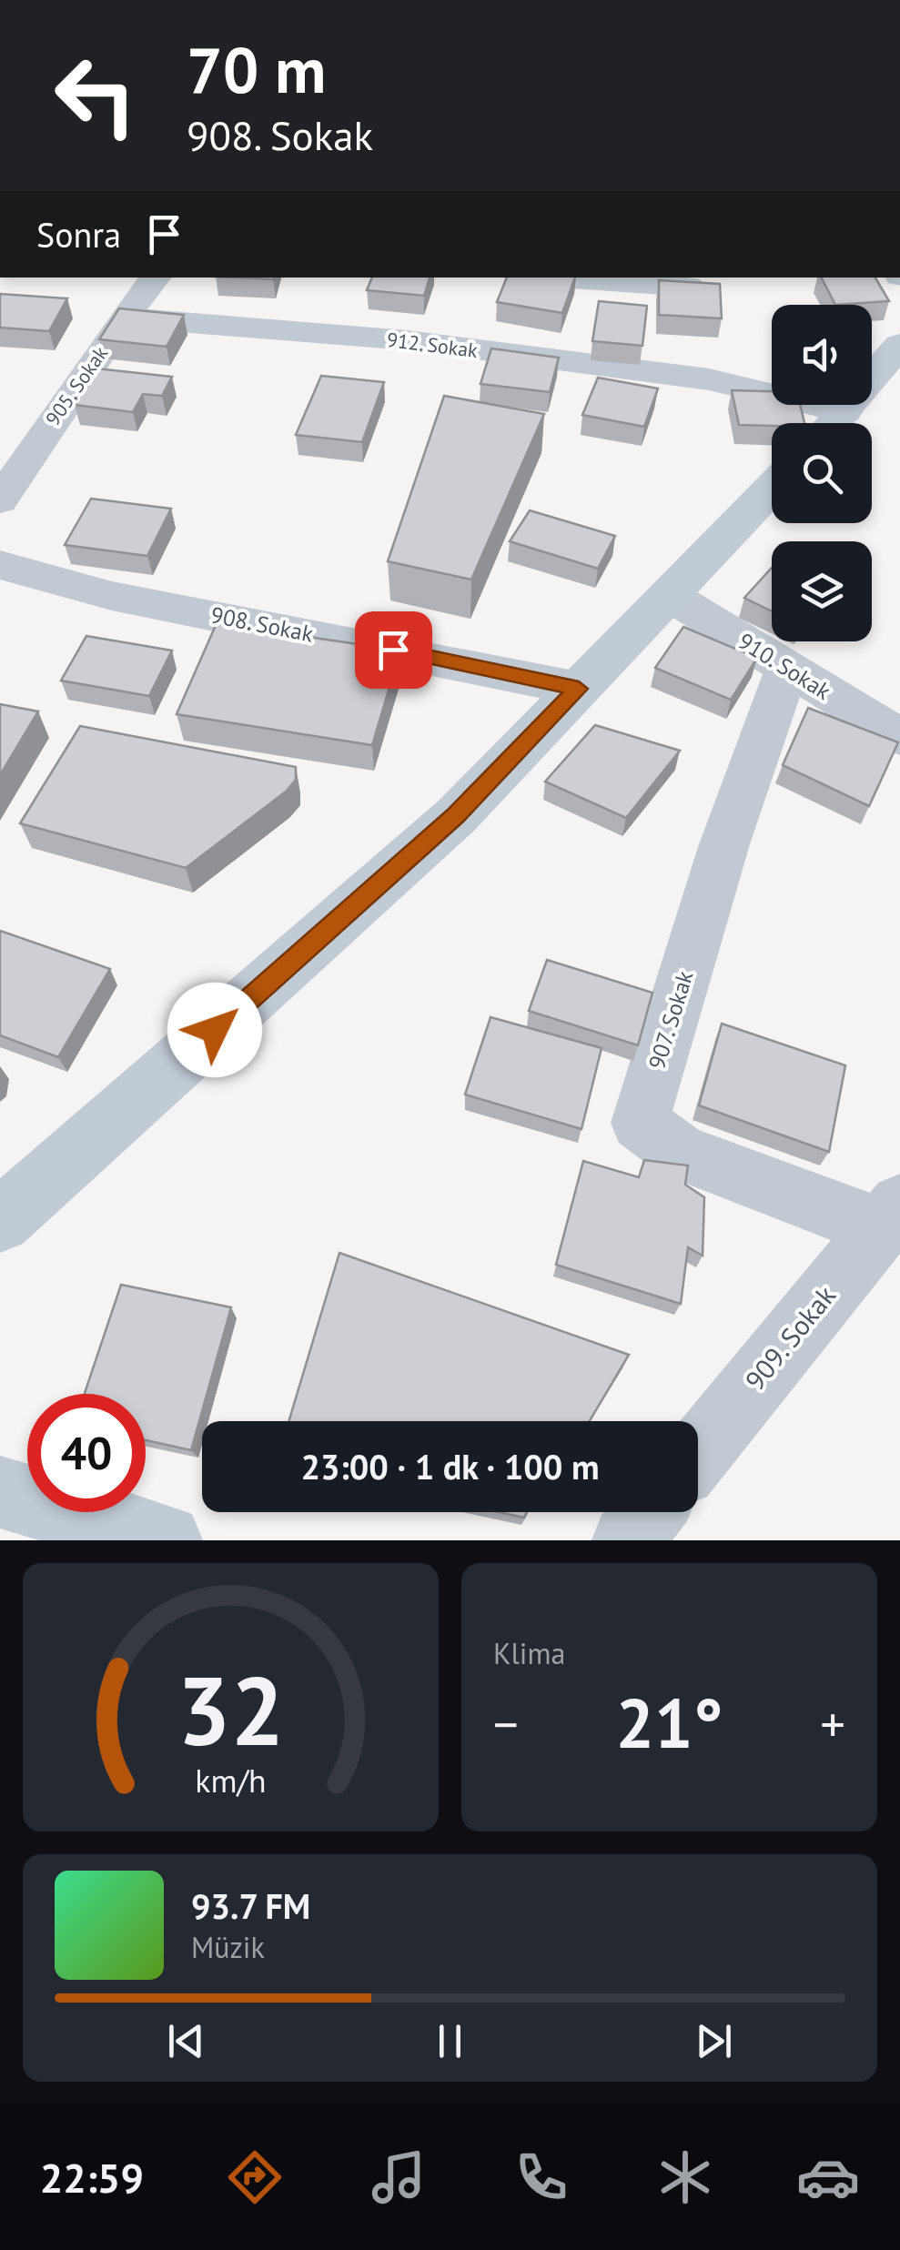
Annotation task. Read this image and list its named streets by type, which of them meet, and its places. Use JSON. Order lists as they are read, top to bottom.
{
  "streets": {
    "street": [
      "912. Sokak",
      "905. Sokak",
      "908. Sokak",
      "910. Sokak",
      "907. Sokak",
      "909. Sokak"
    ]
  },
  "crossings": [
    ["912. Sokak", "905. Sokak"],
    ["910. Sokak", "907. Sokak"],
    ["907. Sokak", "909. Sokak"]
  ],
  "page": {
    "turn": ["70 m", "908. Sokak"],
    "then": "Sonra",
    "limit": "40",
    "trip": "23:00 · 1 dk · 100 m",
    "tile": "Klima",
    "heat": ["−", "21°", "+"],
    "song": ["93.7 FM", "Müzik"],
    "tabs": "22:59",
    "gauge": ["32", "km/h"]
  }
}
